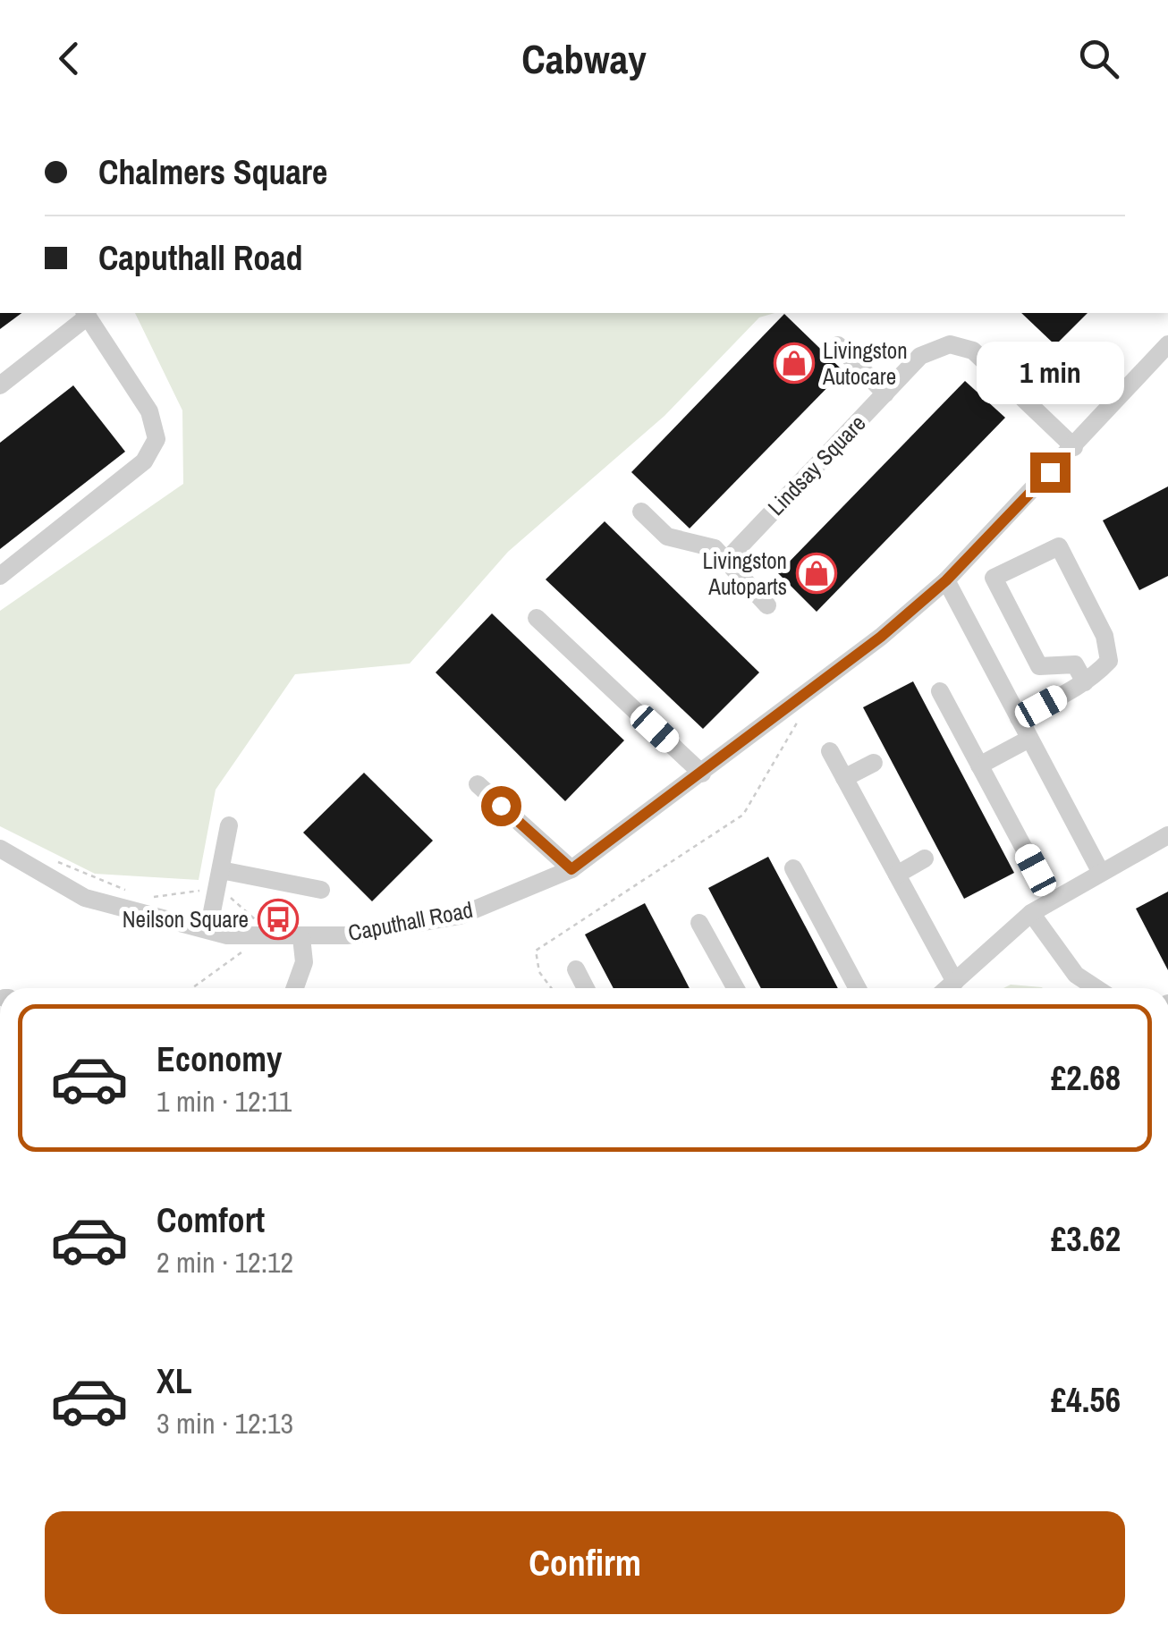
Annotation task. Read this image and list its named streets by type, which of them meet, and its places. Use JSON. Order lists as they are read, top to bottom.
{
  "streets": {
    "street": ["Lindsay Square", "Caputhall Road"]
  },
  "crossings": [
    ["Lindsay Square", "Caputhall Road"]
  ],
  "places": {
    "shop": ["Livingston Autocare", "Livingston Autoparts"],
    "bus stop": ["Neilson Square"]
  },
  "page": {
    "header": "Cabway",
    "banner": ["Chalmers Square", "Caputhall Road"],
    "bubble": "1 min",
    "list": [
      {
        "name": "Economy",
        "note": "1 min · 12:11",
        "value": "£2.68"
      },
      {
        "name": "Comfort",
        "note": "2 min · 12:12",
        "value": "£3.62"
      },
      {
        "name": "XL",
        "note": "3 min · 12:13",
        "value": "£4.56"
      }
    ],
    "buttons": "Confirm"
  }
}
